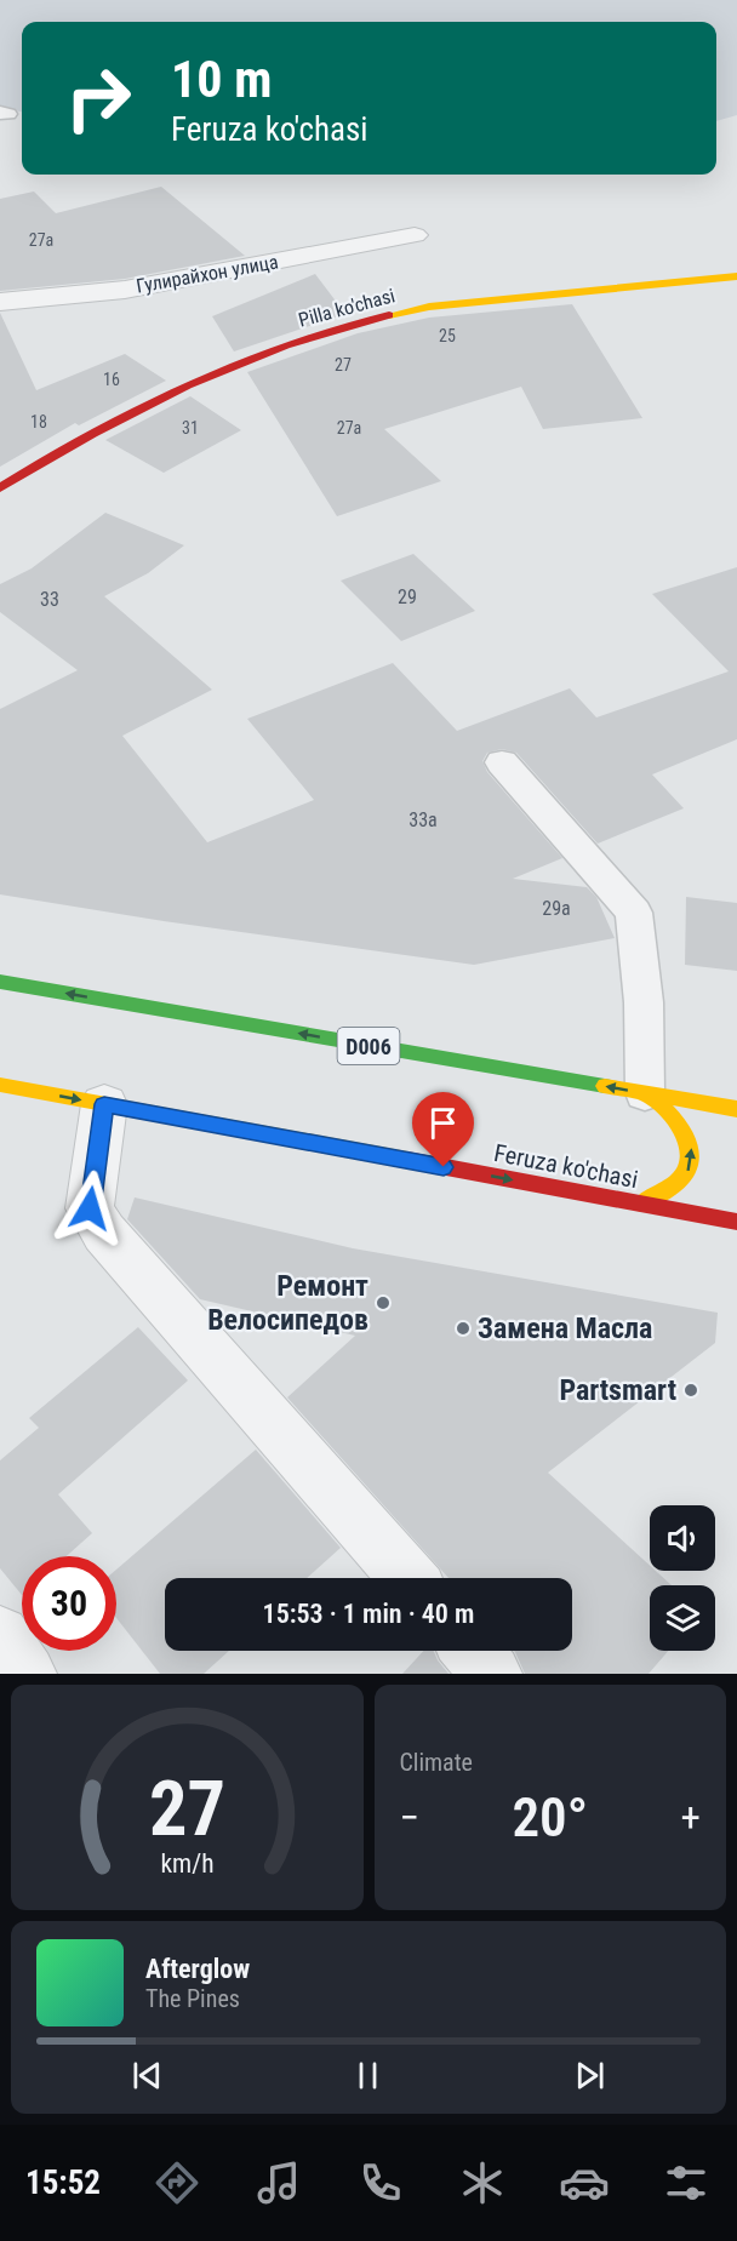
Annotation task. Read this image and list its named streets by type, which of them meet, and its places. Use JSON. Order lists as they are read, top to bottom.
{
  "streets": {
    "main road": ["Pilla ko'chasi", "D006", "Feruza ko'chasi"],
    "street": ["Гулирайхон улица"]
  },
  "places": ["Ремонт Велосипедов", "Замена Масла", "Partsmart"],
  "house_numbers": [
    "27а",
    "25",
    "27",
    "16",
    "18",
    "31",
    "27а",
    "29",
    "33",
    "33a",
    "29a"
  ],
  "page": {
    "turn": ["10 m", "Feruza ko'chasi"],
    "limit": "30",
    "trip": "15:53 · 1 min · 40 m",
    "tile": "Climate",
    "heat": ["−", "20°", "+"],
    "song": ["Afterglow", "The Pines"],
    "tabs": "15:52",
    "gauge": ["27", "km/h"]
  }
}
